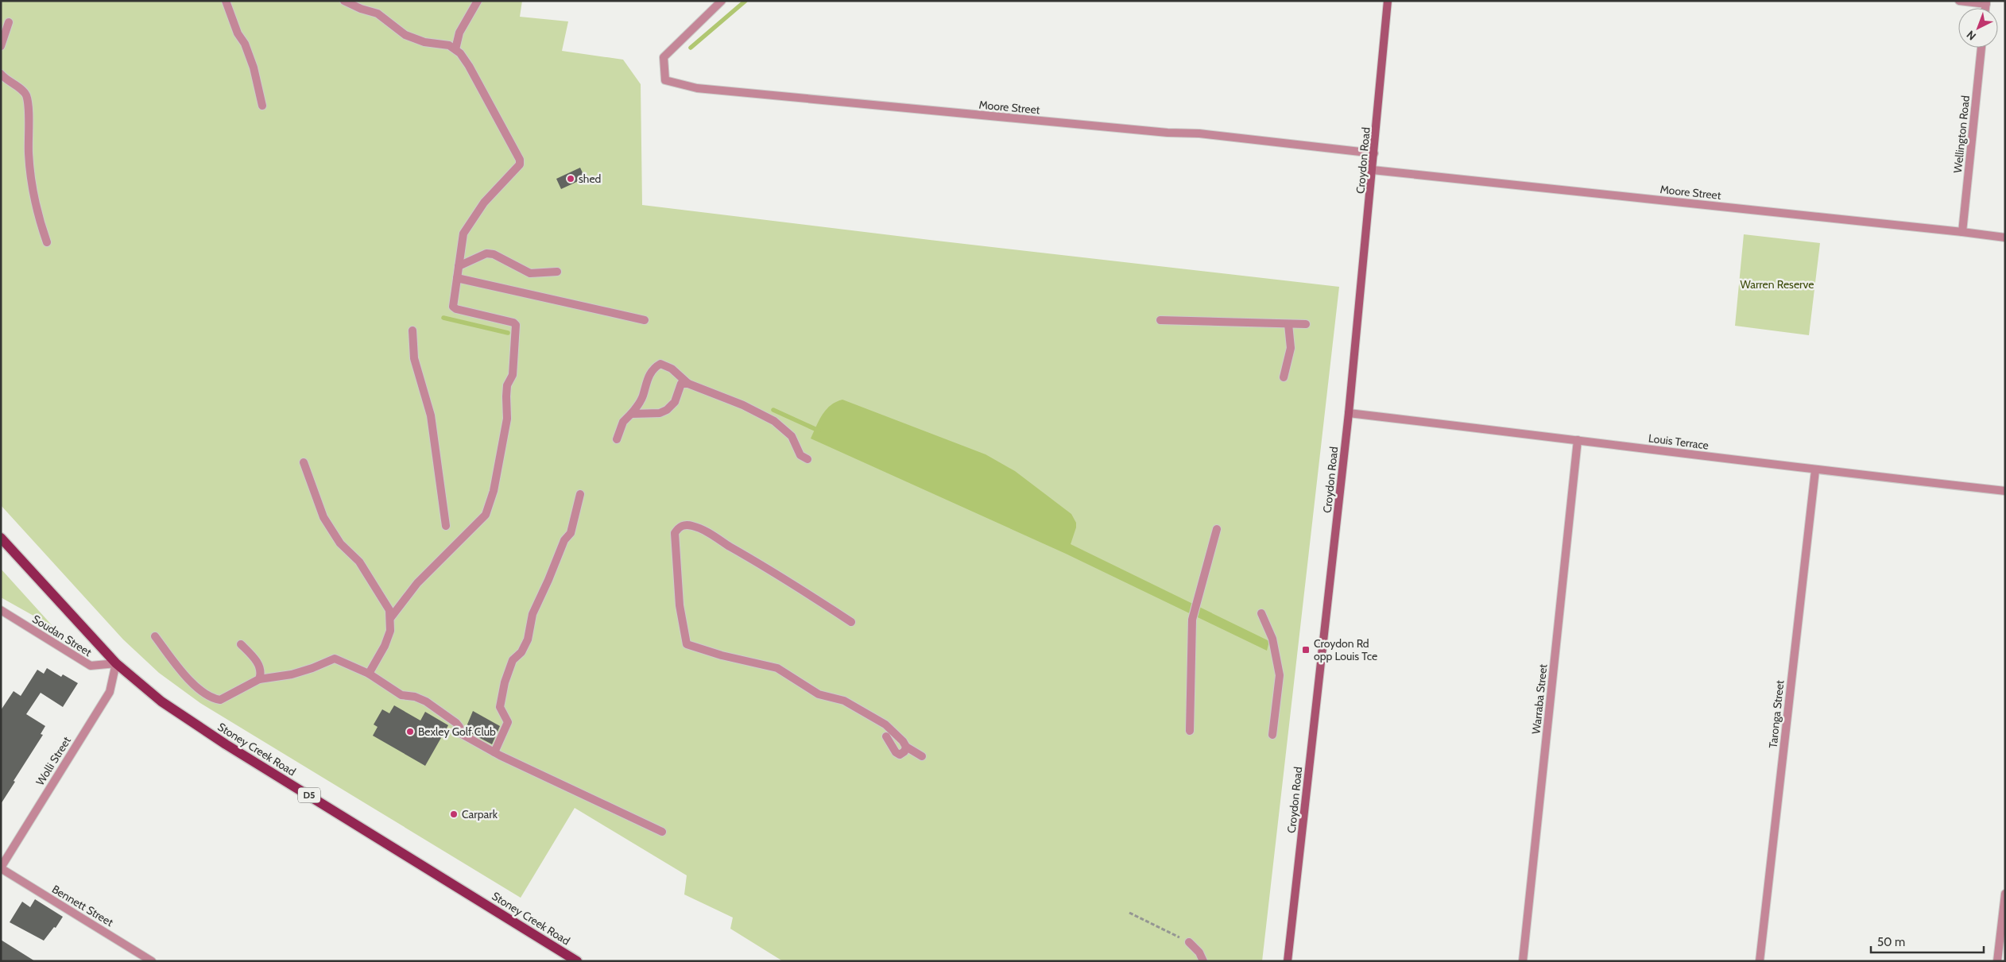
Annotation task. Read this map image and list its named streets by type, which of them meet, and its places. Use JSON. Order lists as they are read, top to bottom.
{
  "streets": {
    "main road": ["Croydon Road", "Stoney Creek Road", "D5"],
    "street": [
      "Moore Street",
      "Wellington Road",
      "Louis Terrace",
      "Soudan Street",
      "Warraba Street",
      "Taronga Street",
      "Wolli Street",
      "Bennett Street"
    ]
  },
  "crossings": [
    ["Moore Street", "Wellington Road"],
    ["Moore Street", "Croydon Road"],
    ["Croydon Road", "Louis Terrace"],
    ["Louis Terrace", "Warraba Street"],
    ["Louis Terrace", "Taronga Street"],
    ["Soudan Street", "Stoney Creek Road"],
    ["Soudan Street", "Wolli Street"],
    ["Stoney Creek Road", "Wolli Street"],
    ["Wolli Street", "Bennett Street"]
  ],
  "parks": ["Warren Reserve"],
  "places": {
    "other": ["shed", "Bexley Golf Club", "Carpark"],
    "transit": ["Croydon Rd opp Louis Tce"]
  },
  "scale_bar": "50 m",
  "north": "bottom left"
}
